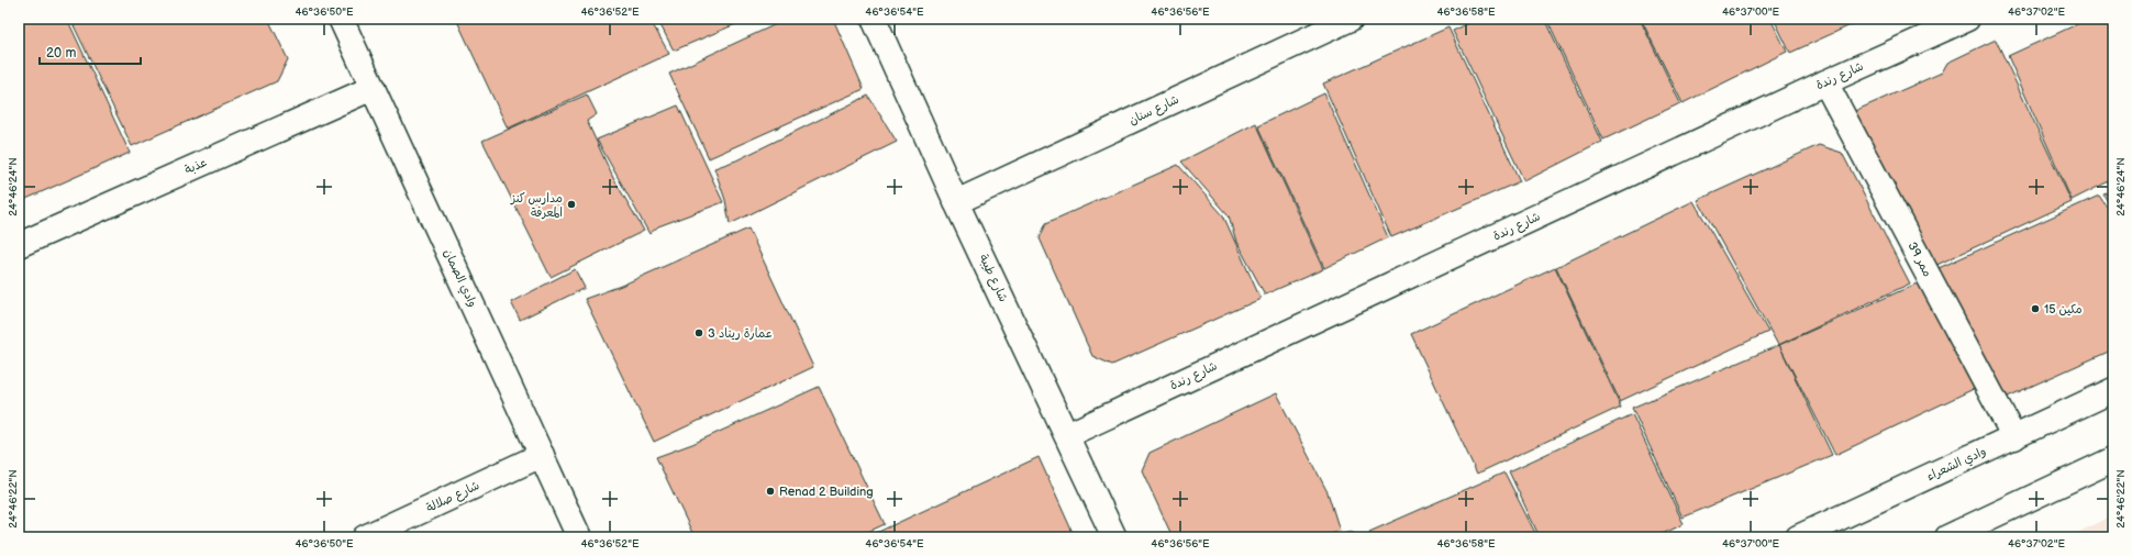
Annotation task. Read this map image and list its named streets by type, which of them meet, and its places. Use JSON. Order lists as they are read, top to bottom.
{
  "streets": {
    "street": [
      "شارع رندة",
      "شارع سنان",
      "عذبة",
      "ممر 39",
      "وادي الصمان",
      "شارع طيبة",
      "وادي الشعراء",
      "شارع صلالة"
    ]
  },
  "crossings": [
    ["شارع رندة", "ممر 39"],
    ["شارع رندة", "شارع طيبة"],
    ["شارع سنان", "شارع طيبة"],
    ["عذبة", "وادي الصمان"],
    ["ممر 39", "وادي الشعراء"],
    ["وادي الصمان", "شارع صلالة"]
  ],
  "places": [
    "مدارس كنز المعرفة",
    "مكين 15",
    "عمارة ريناد 3",
    "Renad 2 Building"
  ],
  "scale_bar": "20 m",
  "coordinates": [
    "46°36'50\"E",
    "46°36'52\"E",
    "46°36'54\"E",
    "46°36'56\"E",
    "46°36'58\"E",
    "46°37'00\"E",
    "46°37'02\"E",
    "24°46'24\"N",
    "24°46'22\"N"
  ]
}
